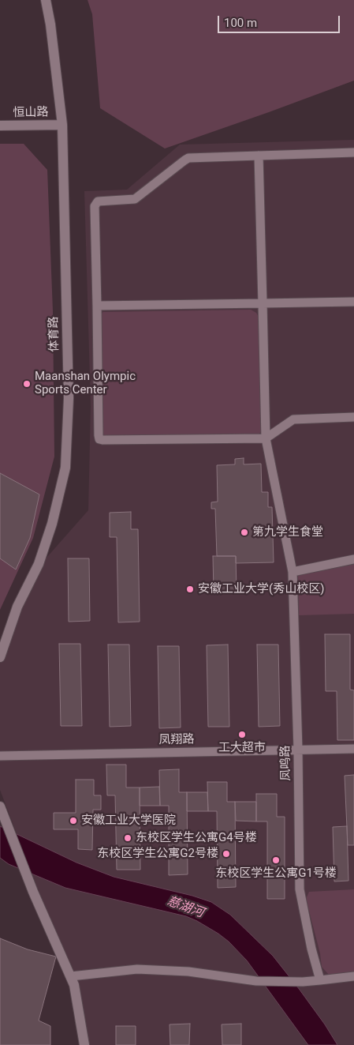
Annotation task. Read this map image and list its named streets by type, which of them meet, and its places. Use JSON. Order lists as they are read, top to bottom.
{
  "streets": {
    "street": [
      "恒山路",
      "体育路",
      "凤翔路",
      "凤鸣路"
    ]
  },
  "crossings": [
    ["恒山路", "体育路"],
    ["凤翔路", "凤鸣路"]
  ],
  "water": ["慈湖河"],
  "places": [
    "Maanshan Olympic Sports Center",
    "第九学生食堂",
    "安徽工业大学(秀山校区)",
    "工大超市",
    "安徽工业大学医院",
    "东校区学生公寓G4号楼",
    "东校区学生公寓G2号楼",
    "东校区学生公寓G1号楼"
  ],
  "scale_bar": "100 m"
}
